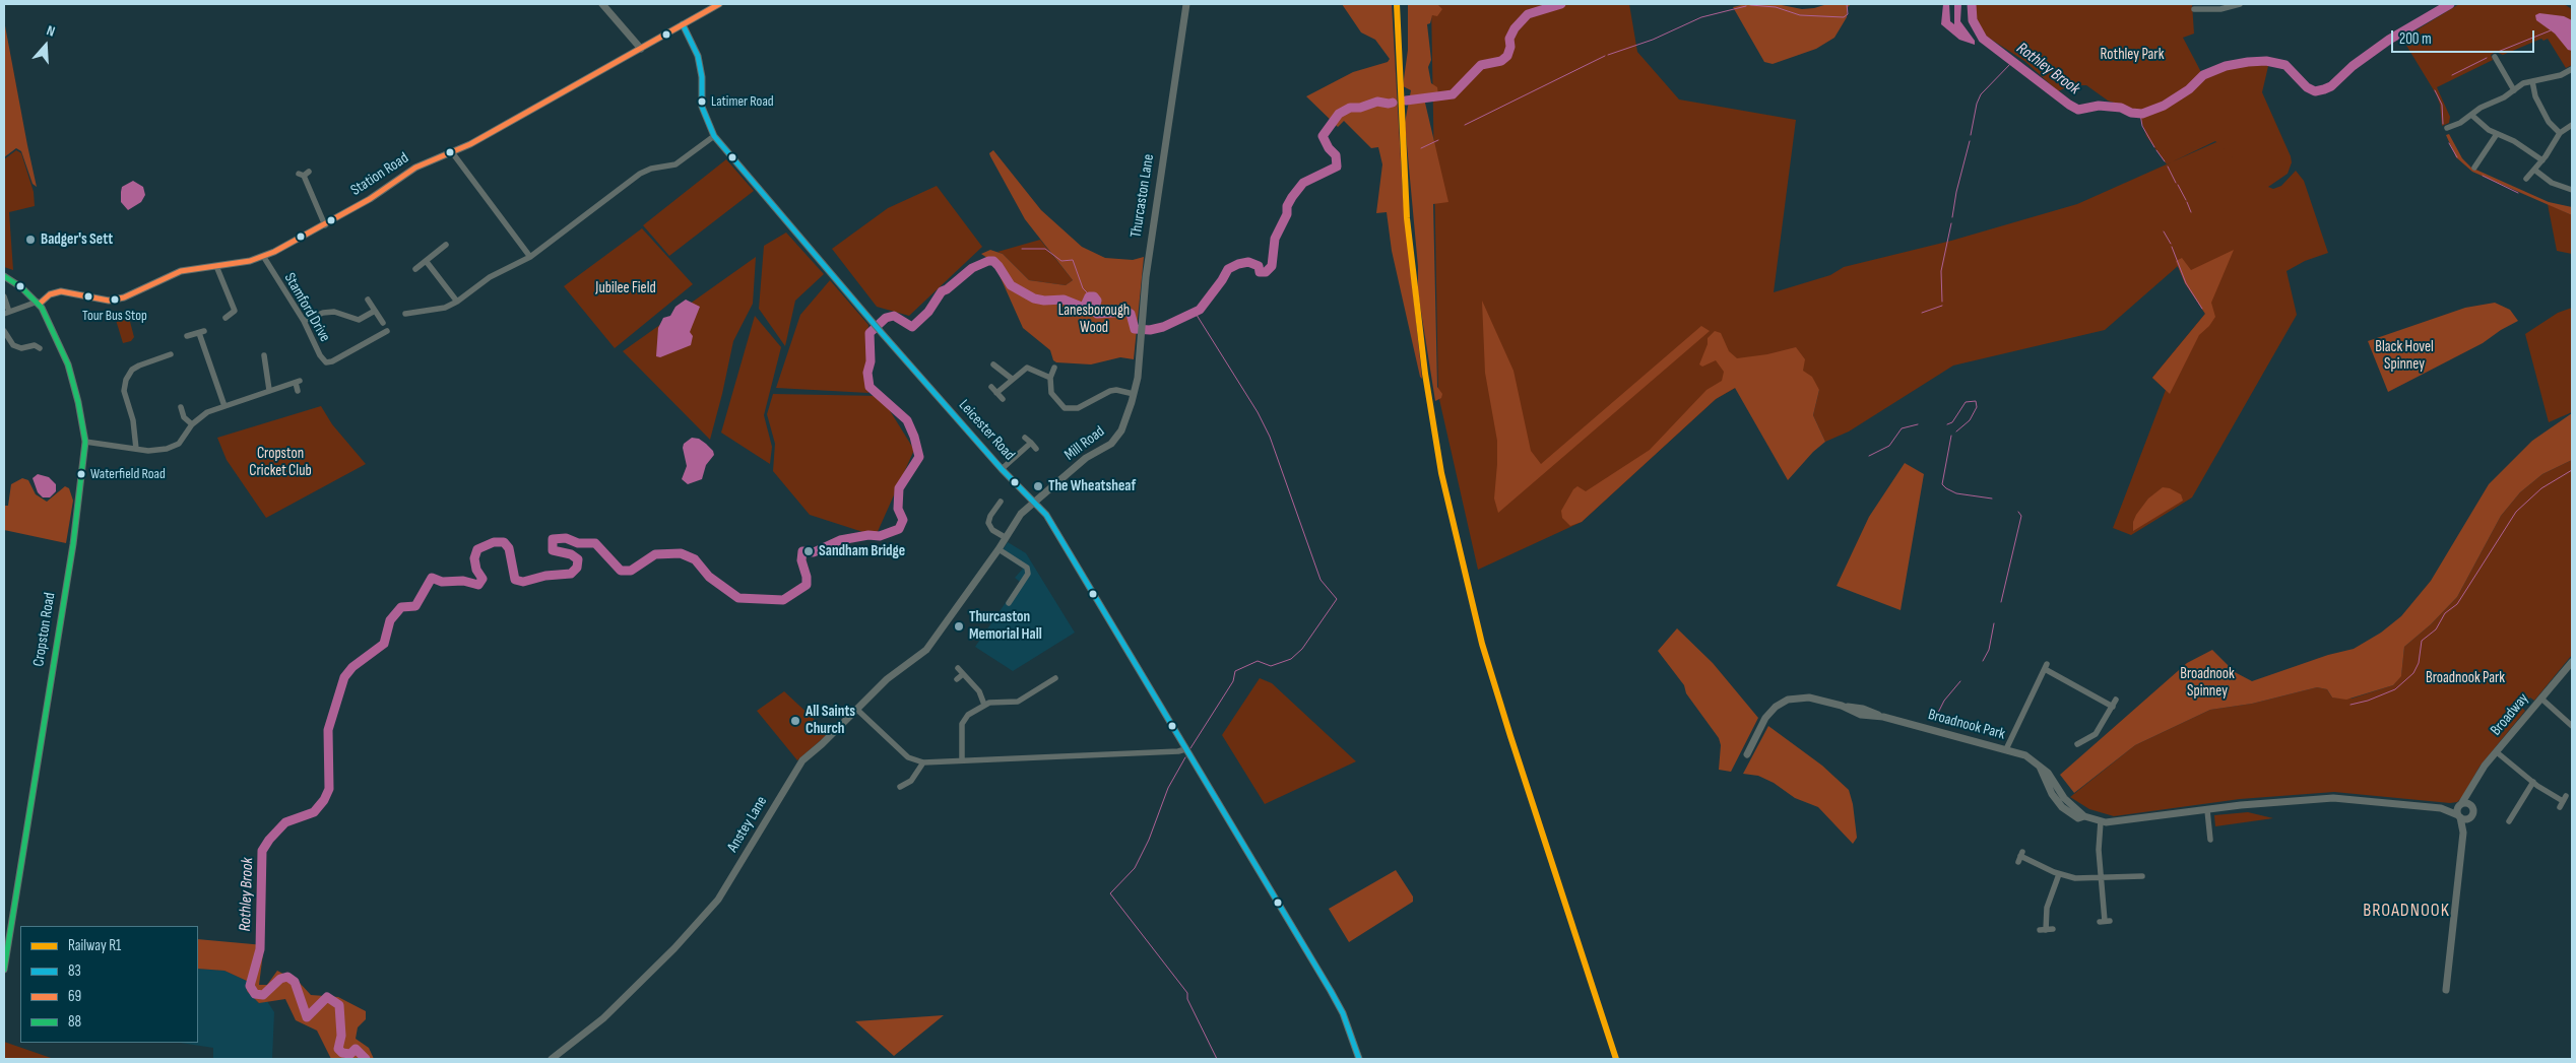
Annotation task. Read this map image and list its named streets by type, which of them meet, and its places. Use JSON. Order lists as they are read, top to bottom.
{
  "streets": {
    "street": [
      "Station Road",
      "Thurcaston Lane",
      "Stamford Drive",
      "Leicester Road",
      "Mill Road",
      "Cropston Road",
      "Broadway",
      "Broadnook Park",
      "Anstey Lane"
    ]
  },
  "crossings": [
    ["Station Road", "Stamford Drive"],
    ["Station Road", "Leicester Road"],
    ["Station Road", "Cropston Road"],
    ["Thurcaston Lane", "Mill Road"],
    ["Leicester Road", "Mill Road"],
    ["Leicester Road", "Anstey Lane"],
    ["Mill Road", "Anstey Lane"],
    ["Broadway", "Broadnook Park"]
  ],
  "districts": ["BROADNOOK"],
  "water": ["Rothley Brook"],
  "parks": [
    "Rothley Park",
    "Jubilee Field",
    "Lanesborough Wood",
    "Black Hovel Spinney",
    "Cropston Cricket Club",
    "Broadnook Spinney",
    "Broadnook Park"
  ],
  "places": [
    "Latimer Road",
    "Badger's Sett",
    "Tour Bus Stop",
    "Waterfield Road",
    "The Wheatsheaf",
    "Sandham Bridge",
    "Thurcaston Memorial Hall",
    "All Saints Church"
  ],
  "lines": [
    "rail line R1",
    "transit line 69",
    "transit line 83",
    "transit line 88"
  ],
  "legend": [
    "Railway R1",
    "83",
    "69",
    "88"
  ],
  "scale_bar": "200 m",
  "north": "top"
}
